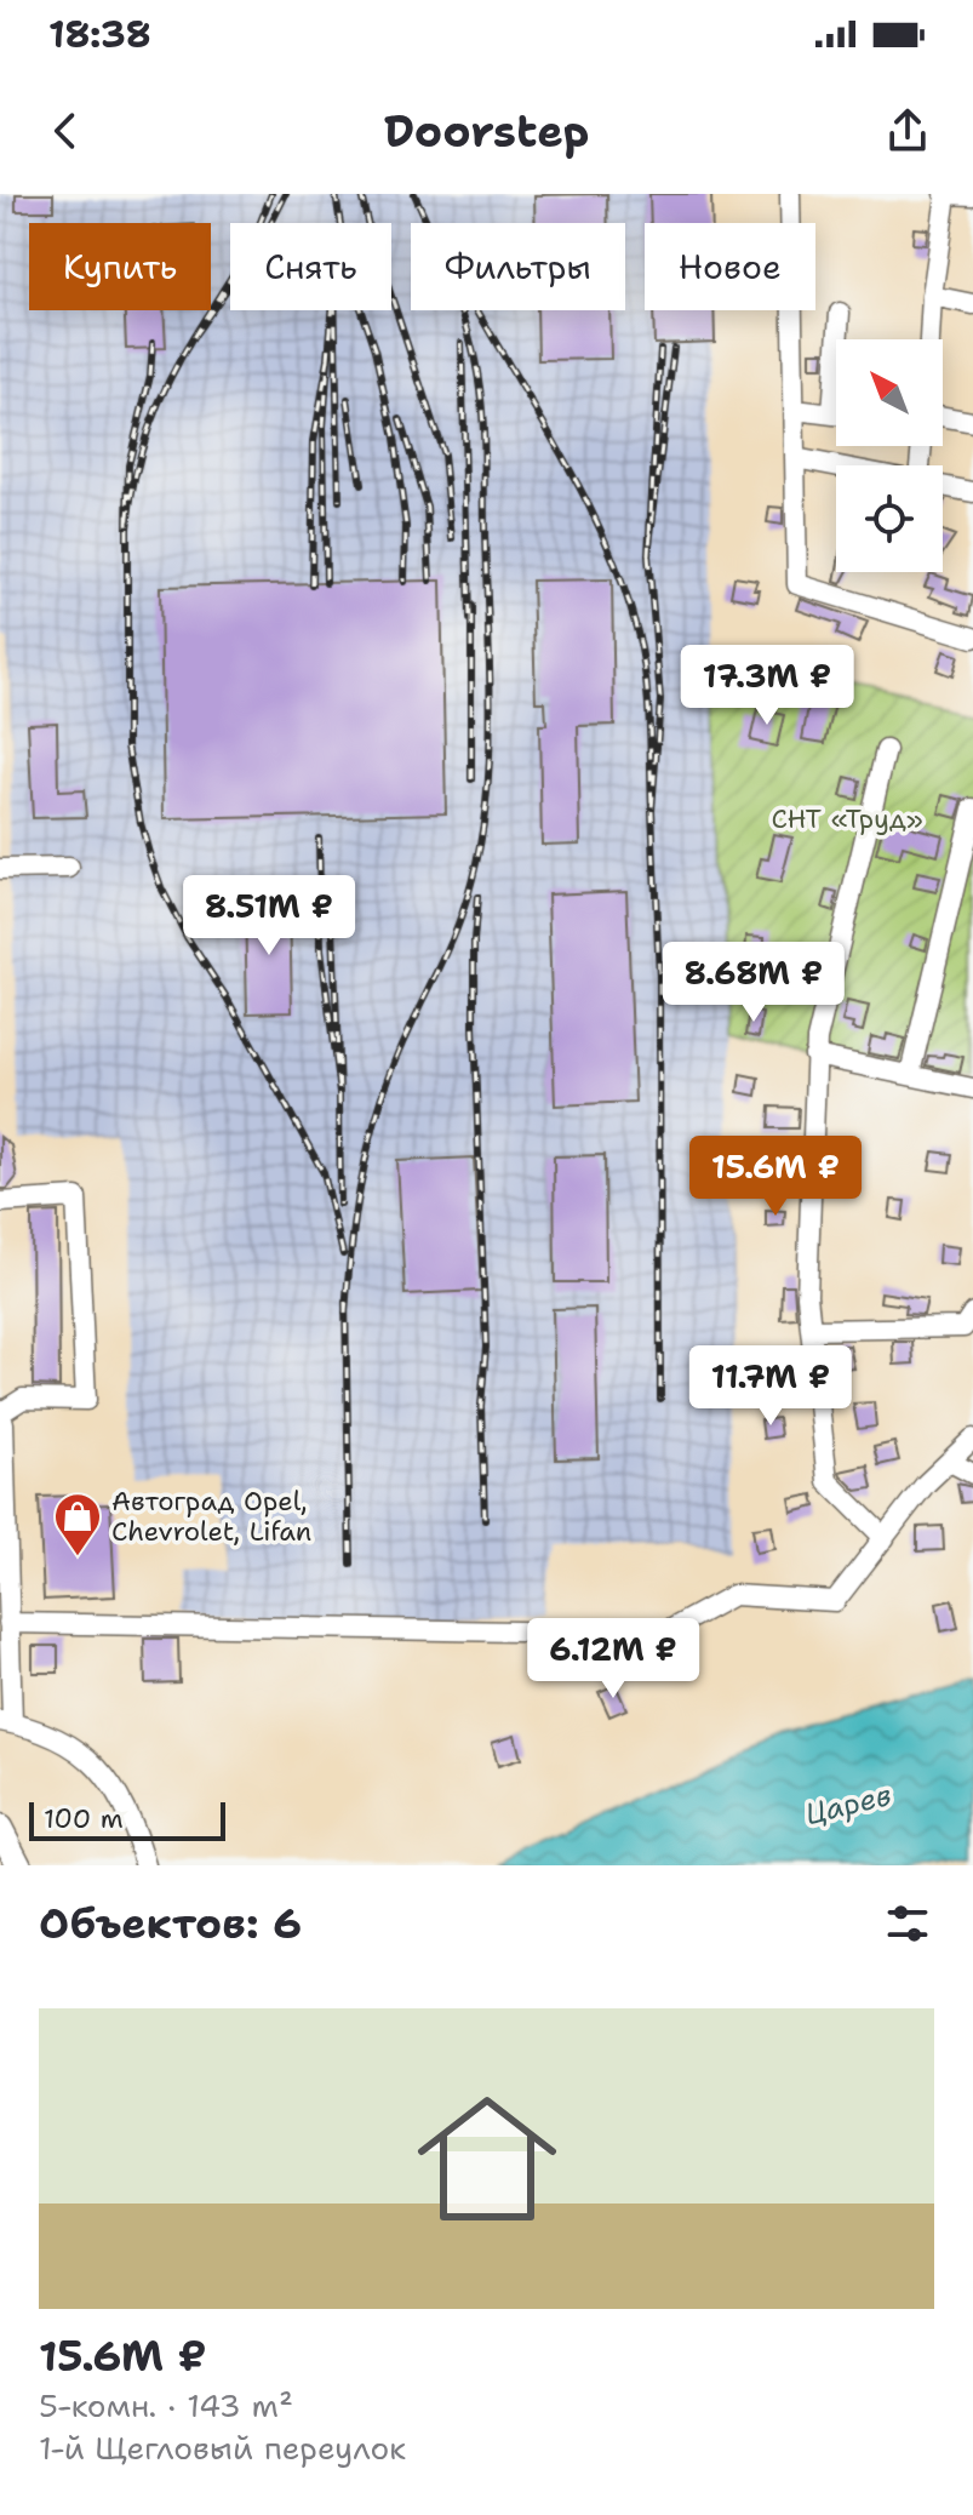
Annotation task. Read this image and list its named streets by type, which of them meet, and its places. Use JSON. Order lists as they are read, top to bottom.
{
  "water": ["Царев"],
  "parks": ["СНТ «Труд»"],
  "places": {
    "shop": ["Автоград Opel, Chevrolet, Lifan"]
  },
  "scale_bar": "100 m",
  "north": "top left",
  "page": {
    "status": "18:38",
    "header": "Doorstep",
    "chip": [
      "Купить",
      "Снять",
      "Фильтры",
      "Новое"
    ],
    "price": [
      "17.3M ₽",
      "8.51M ₽",
      "8.68M ₽",
      "15.6M ₽",
      "11.7M ₽",
      "6.12M ₽"
    ],
    "scale": "100 m",
    "heading": "Объектов: 6",
    "list": [
      {
        "name": "15.6M ₽",
        "note": "5-комн. · 143 m² · 1-й Щегловый переулок"
      }
    ]
  }
}
